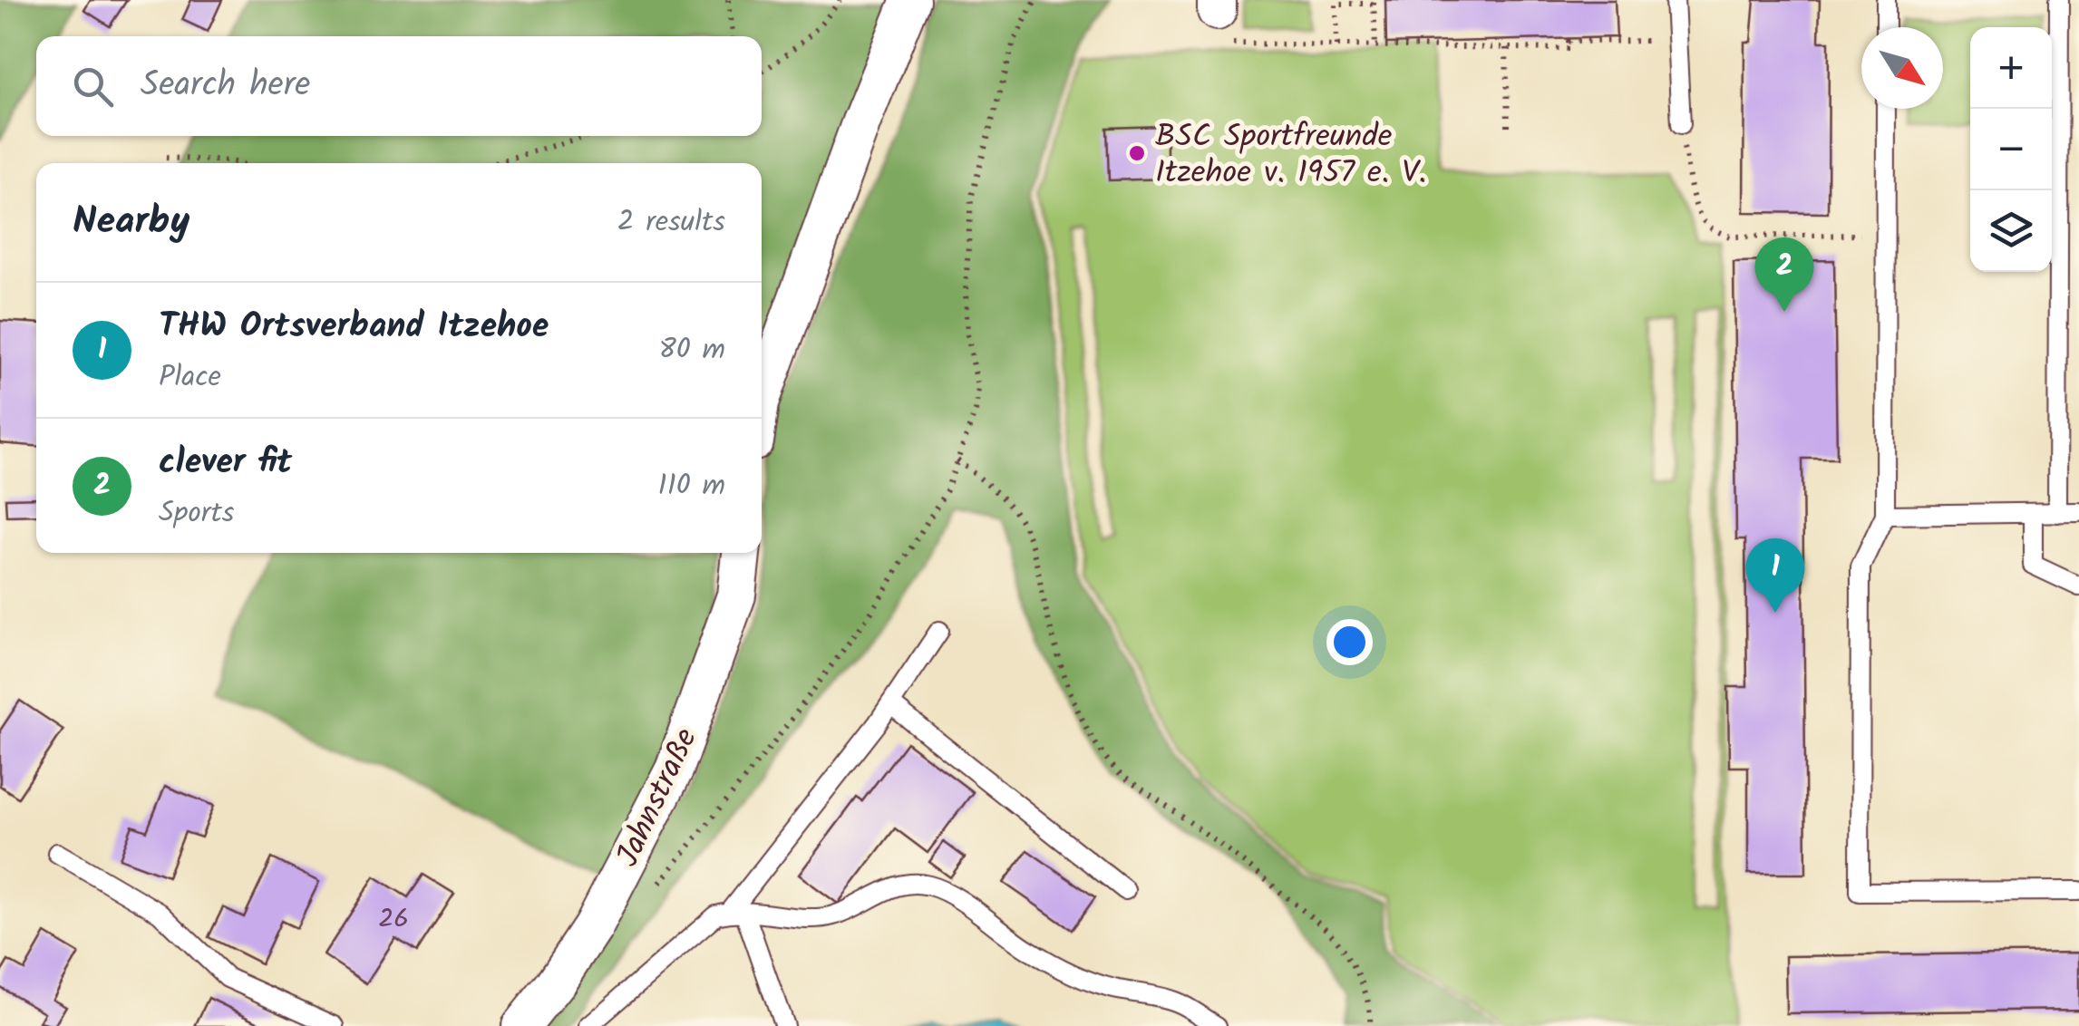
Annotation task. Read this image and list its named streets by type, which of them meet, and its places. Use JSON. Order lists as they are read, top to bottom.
{
  "streets": {
    "street": ["Jahnstraße"]
  },
  "places": ["BSC Sportfreunde Itzehoe v. 1957 e. V."],
  "house_numbers": ["26"],
  "north": "bottom right",
  "page": {
    "map_buttons": ["+", "−"],
    "search": "Search here",
    "heading": ["Nearby", "2 results"],
    "pins": ["2", "1"],
    "list": [
      {
        "mark": "1",
        "name": "THW Ortsverband Itzehoe",
        "note": "Place",
        "value": "80 m"
      },
      {
        "mark": "2",
        "name": "clever fit",
        "note": "Sports",
        "value": "110 m"
      }
    ]
  }
}
